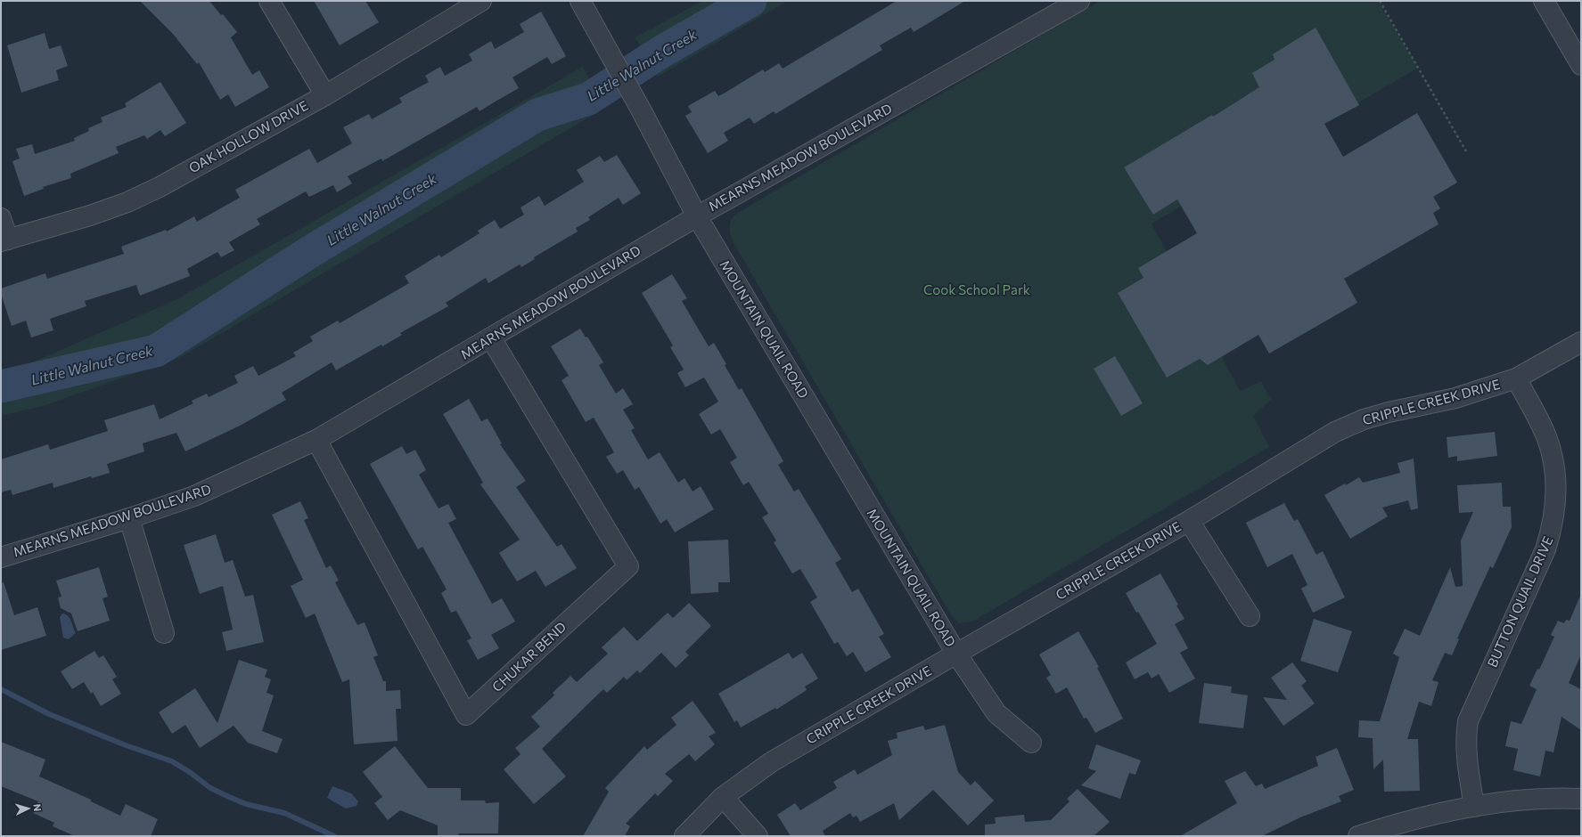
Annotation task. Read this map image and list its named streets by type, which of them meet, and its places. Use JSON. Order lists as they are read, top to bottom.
{
  "streets": {
    "street": [
      "OAK HOLLOW DRIVE",
      "MEARNS MEADOW BOULEVARD",
      "MOUNTAIN QUAIL ROAD",
      "CRIPPLE CREEK DRIVE",
      "BUTTON QUAIL DRIVE",
      "CHUKAR BEND"
    ]
  },
  "crossings": [
    ["MEARNS MEADOW BOULEVARD", "MOUNTAIN QUAIL ROAD"],
    ["MEARNS MEADOW BOULEVARD", "CHUKAR BEND"],
    ["MOUNTAIN QUAIL ROAD", "CRIPPLE CREEK DRIVE"],
    ["CRIPPLE CREEK DRIVE", "BUTTON QUAIL DRIVE"]
  ],
  "water": ["Little Walnut Creek"],
  "parks": ["Cook School Park"],
  "north": "right"
}
